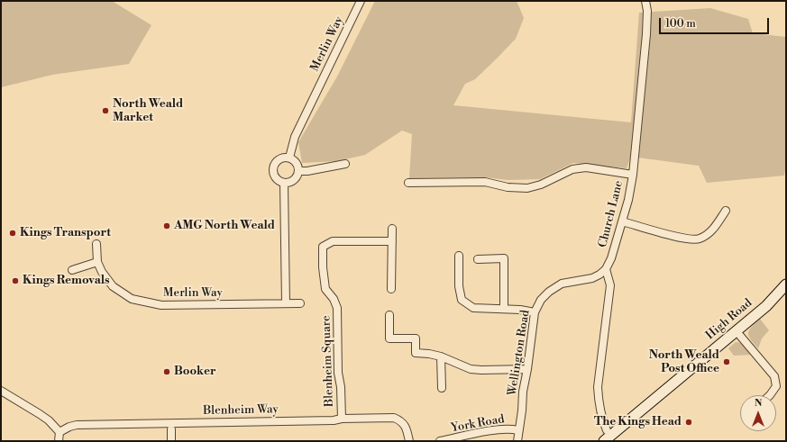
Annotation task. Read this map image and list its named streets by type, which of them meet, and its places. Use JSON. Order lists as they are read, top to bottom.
{
  "streets": {
    "main road": ["High Road"],
    "street": [
      "Merlin Way",
      "Church Lane",
      "Wellington Road",
      "Blenheim Square",
      "Blenheim Way",
      "York Road"
    ]
  },
  "crossings": [
    ["Church Lane", "Wellington Road"],
    ["Wellington Road", "York Road"],
    ["Blenheim Square", "Blenheim Way"]
  ],
  "places": [
    "North Weald Market",
    "AMG North Weald",
    "Kings Transport",
    "Kings Removals",
    "North Weald Post Office",
    "Booker",
    "The Kings Head"
  ],
  "scale_bar": "100 m",
  "north": "top"
}
